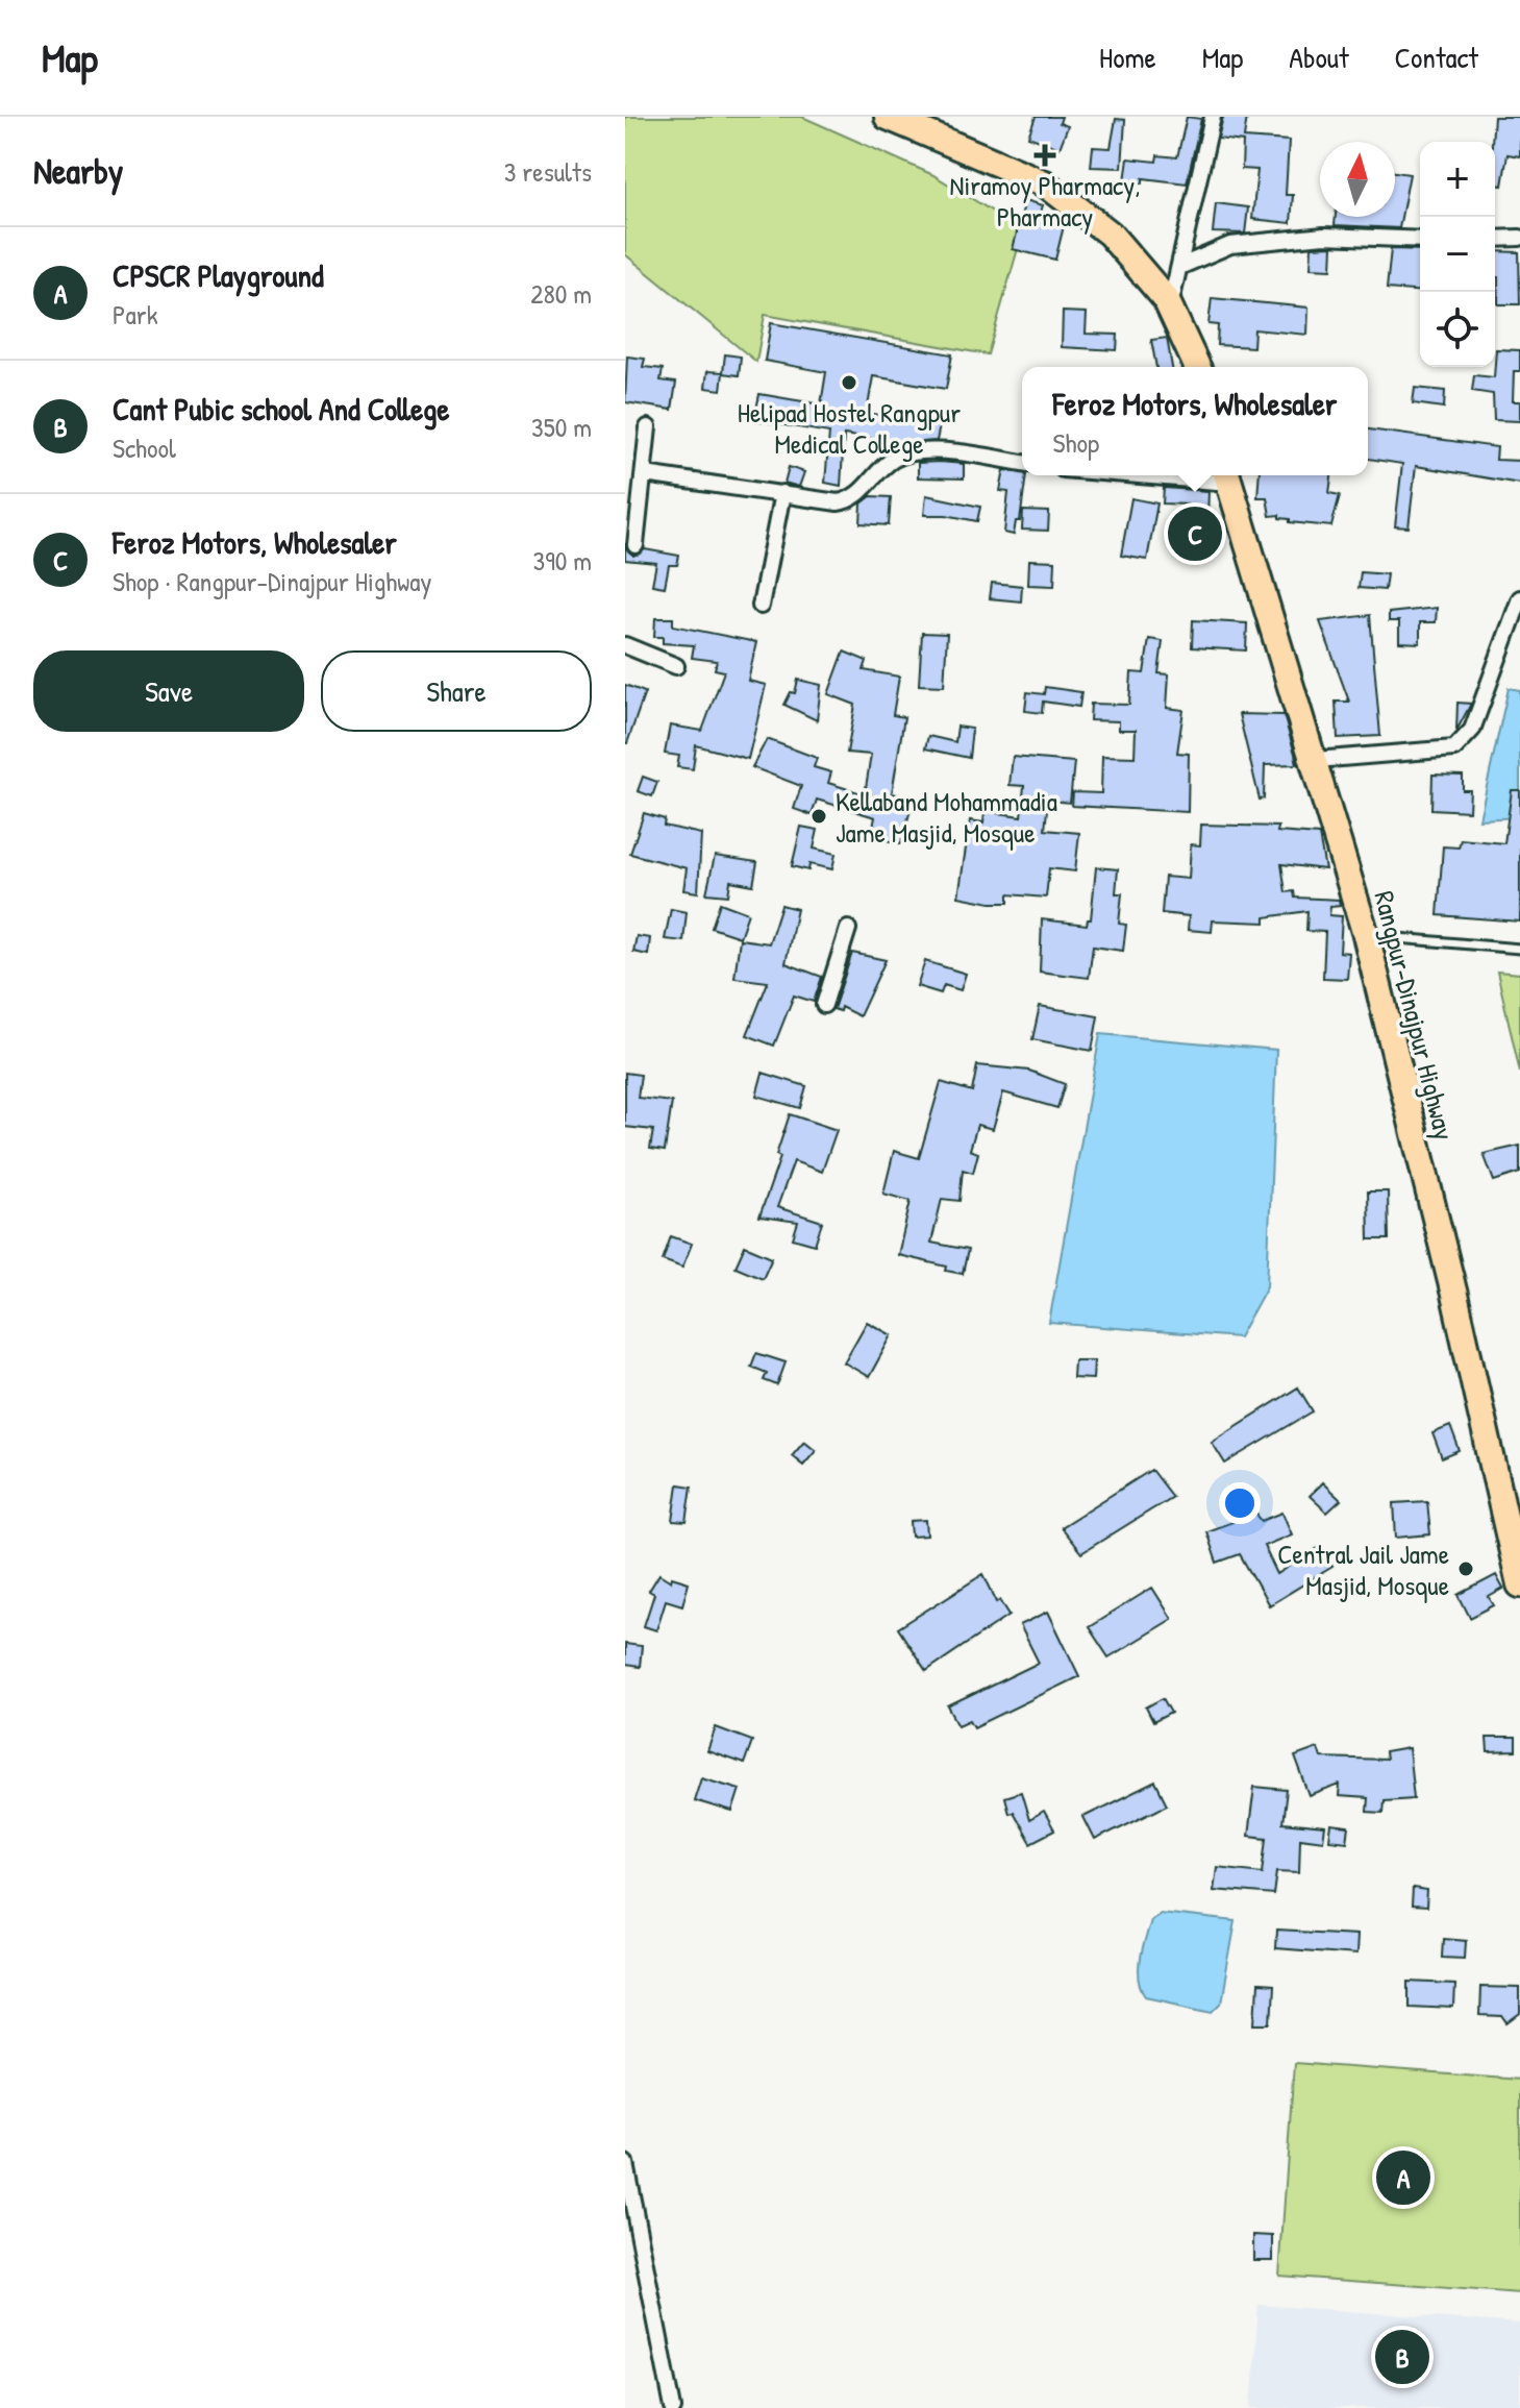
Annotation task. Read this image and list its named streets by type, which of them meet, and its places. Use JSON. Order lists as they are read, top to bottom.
{
  "streets": {
    "highway": ["Rangpur-Dinajpur Highway"]
  },
  "places": {
    "health": ["Niramoy Pharmacy, Pharmacy"],
    "other": ["Helipad Hostel Rangpur Medical College", "Kellaband Mohammadia Jame Masjid, Mosque", "Central Jail Jame Masjid, Mosque"]
  },
  "north": "top",
  "page": {
    "header": "Map",
    "nav": [
      "Home",
      "Map",
      "About",
      "Contact"
    ],
    "heading": ["Nearby", "3 results"],
    "map_buttons": ["+", "−"],
    "list": [
      {
        "mark": "A",
        "name": "CPSCR Playground",
        "note": "Park",
        "value": "280 m"
      },
      {
        "mark": "B",
        "name": "Cant Pubic school And College",
        "note": "School",
        "value": "350 m"
      },
      {
        "mark": "C",
        "name": "Feroz Motors, Wholesaler",
        "note": "Shop · Rangpur-Dinajpur Highway",
        "value": "390 m"
      }
    ],
    "popup": ["Feroz Motors, Wholesaler", "Shop"],
    "pins": ["C", "A", "B"],
    "buttons": ["Save", "Share"]
  }
}
